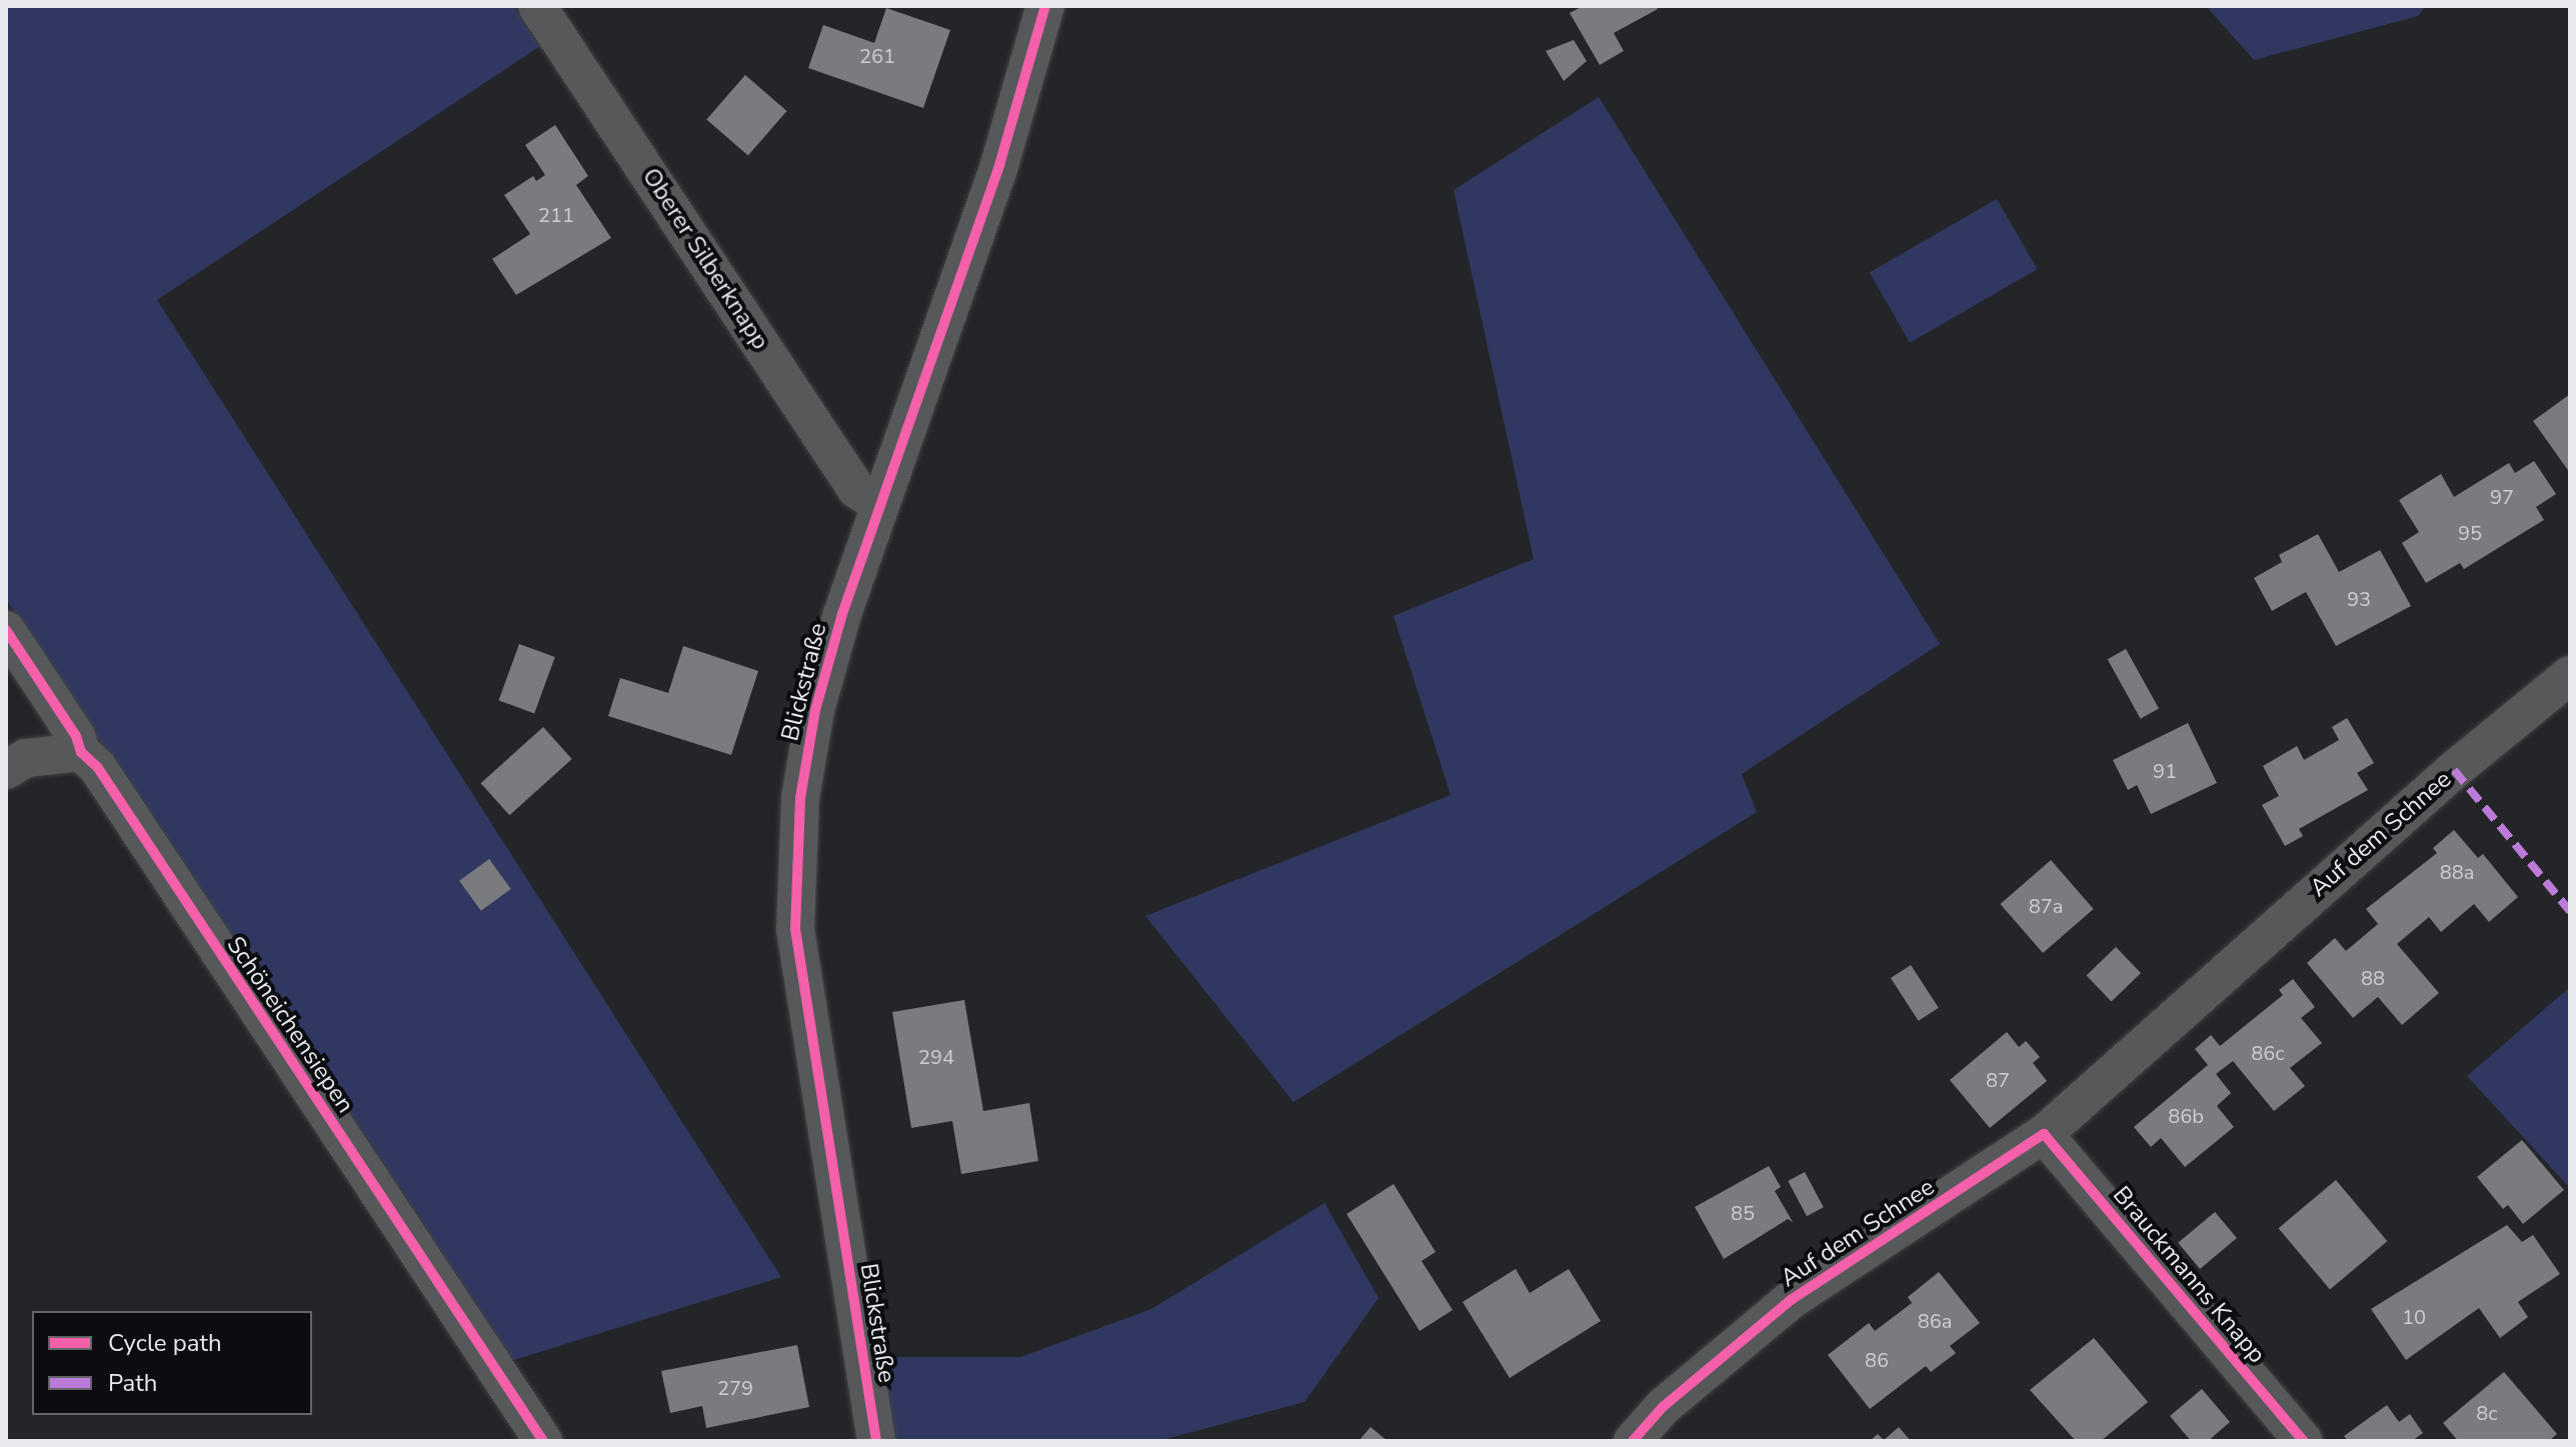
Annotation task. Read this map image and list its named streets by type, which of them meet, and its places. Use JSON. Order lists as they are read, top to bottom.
{
  "streets": {
    "street": [
      "Oberer Silberknapp",
      "Blickstraße",
      "Auf dem Schnee",
      "Schöneichensiepen",
      "Brauckmanns Knapp"
    ]
  },
  "crossings": [
    ["Oberer Silberknapp", "Blickstraße"],
    ["Auf dem Schnee", "Brauckmanns Knapp"]
  ],
  "house_numbers": [
    "261",
    "211",
    "97",
    "95",
    "93",
    "91",
    "88a",
    "87a",
    "88",
    "86c",
    "294",
    "87",
    "86b",
    "85",
    "10",
    "86a",
    "86",
    "279",
    "8c"
  ],
  "legend": ["Cycle path", "Path"]
}
